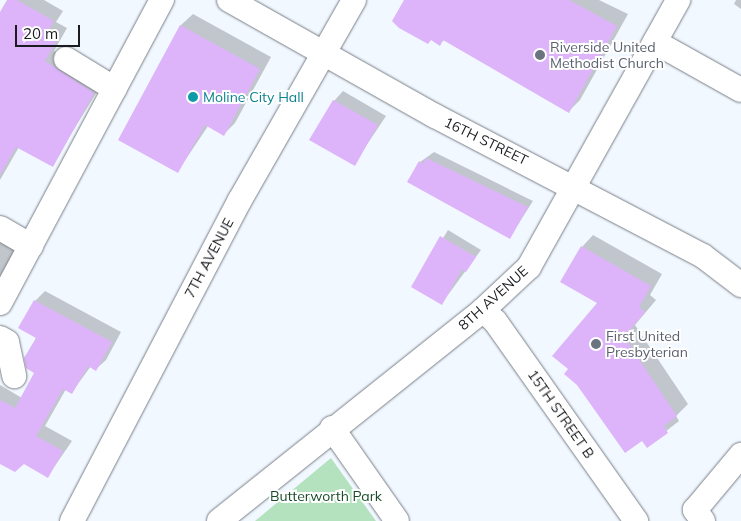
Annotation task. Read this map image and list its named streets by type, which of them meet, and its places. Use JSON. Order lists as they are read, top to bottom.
{
  "streets": {
    "street": [
      "16TH STREET",
      "7TH AVENUE",
      "8TH AVENUE",
      "15TH STREET B"
    ]
  },
  "crossings": [
    ["16TH STREET", "7TH AVENUE"],
    ["16TH STREET", "8TH AVENUE"],
    ["8TH AVENUE", "15TH STREET B"]
  ],
  "parks": ["Butterworth Park"],
  "places": ["Riverside United Methodist Church", "Moline City Hall", "First United Presbyterian"],
  "scale_bar": "20 m"
}
